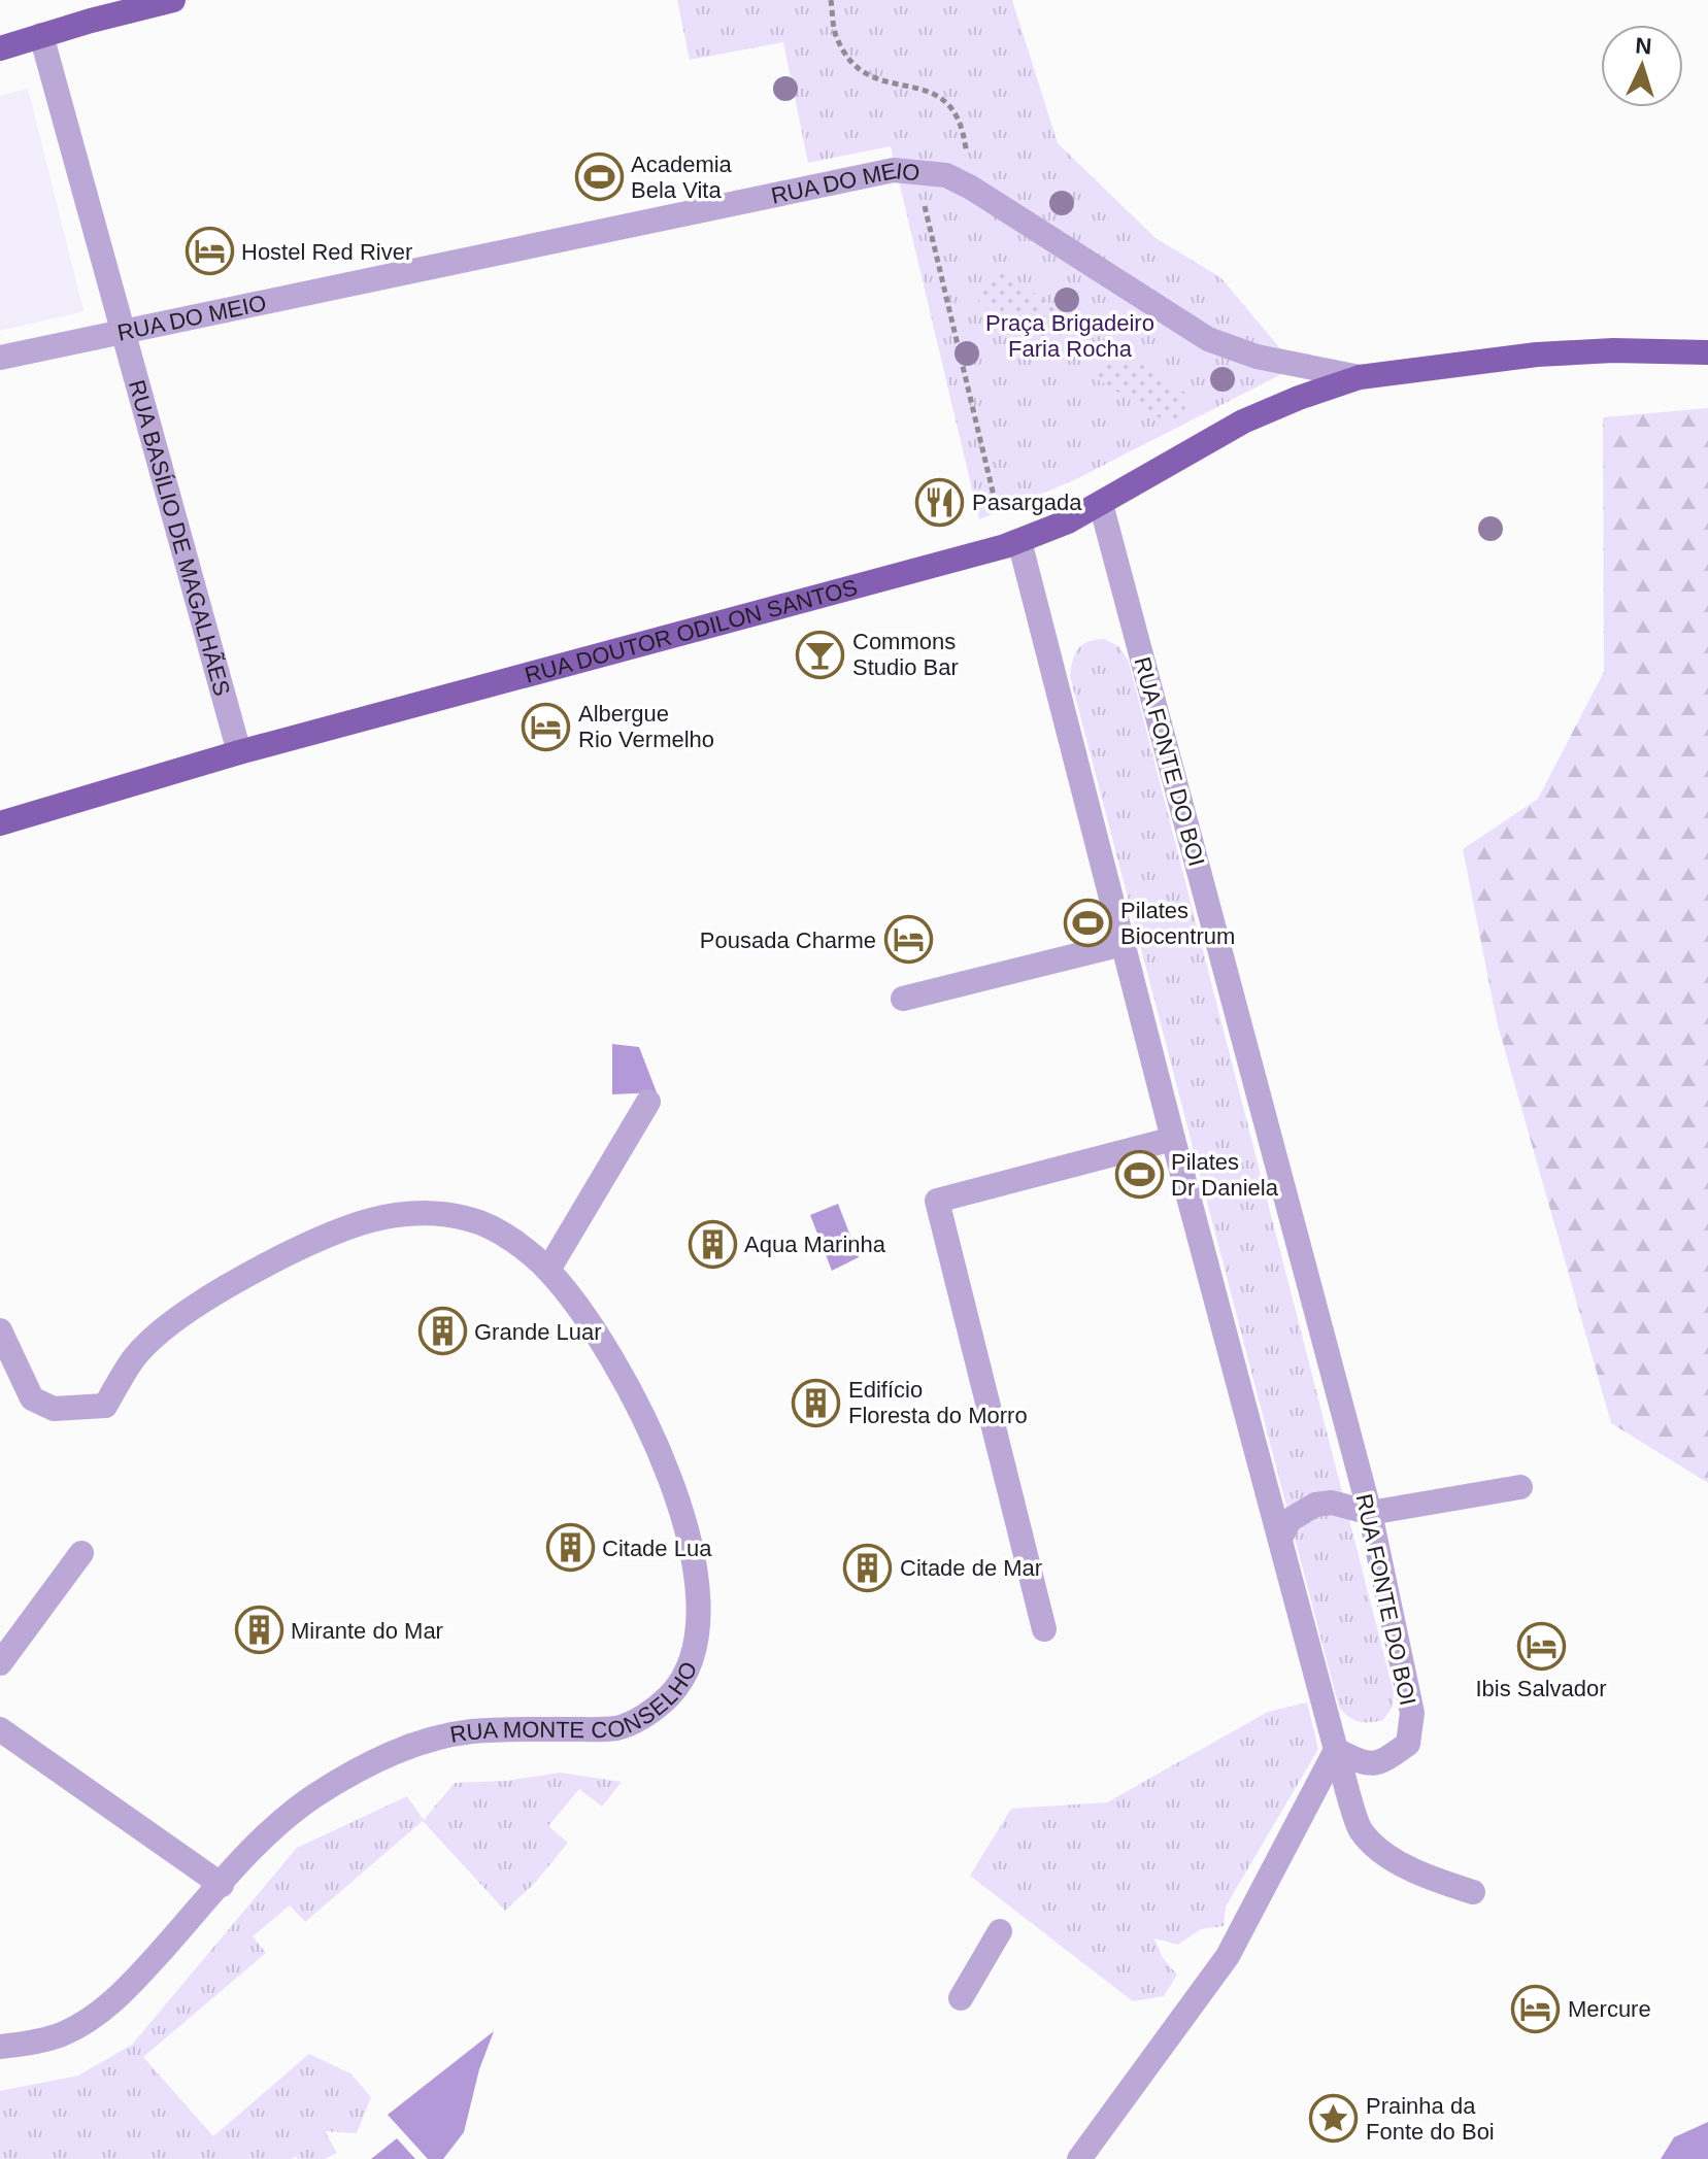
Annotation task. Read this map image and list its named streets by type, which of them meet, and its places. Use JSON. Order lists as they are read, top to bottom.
{
  "streets": {
    "main road": ["RUA DOUTOR ODILON SANTOS"],
    "street": [
      "RUA DO MEIO",
      "RUA BASÍLIO DE MAGALHÃES",
      "RUA FONTE DO BOI",
      "RUA MONTE CONSELHO"
    ]
  },
  "crossings": [
    ["RUA DO MEIO", "RUA BASÍLIO DE MAGALHÃES"],
    ["RUA DO MEIO", "RUA DOUTOR ODILON SANTOS"],
    ["RUA BASÍLIO DE MAGALHÃES", "RUA DOUTOR ODILON SANTOS"],
    ["RUA DOUTOR ODILON SANTOS", "RUA FONTE DO BOI"]
  ],
  "parks": ["Praça Brigadeiro Faria Rocha"],
  "places": {
    "sports": ["Academia Bela Vita", "Pilates Biocentrum", "Pilates Dr Daniela"],
    "hotel": [
      "Hostel Red River",
      "Albergue Rio Vermelho",
      "Pousada Charme",
      "Ibis Salvador",
      "Mercure"
    ],
    "restaurant": ["Pasargada"],
    "bar": ["Commons Studio Bar"],
    "building": [
      "Aqua Marinha",
      "Grande Luar",
      "Edifício Floresta do Morro",
      "Citade Lua",
      "Citade de Mar",
      "Mirante do Mar"
    ],
    "place": ["Prainha da Fonte do Boi"]
  },
  "north": "top"
}
